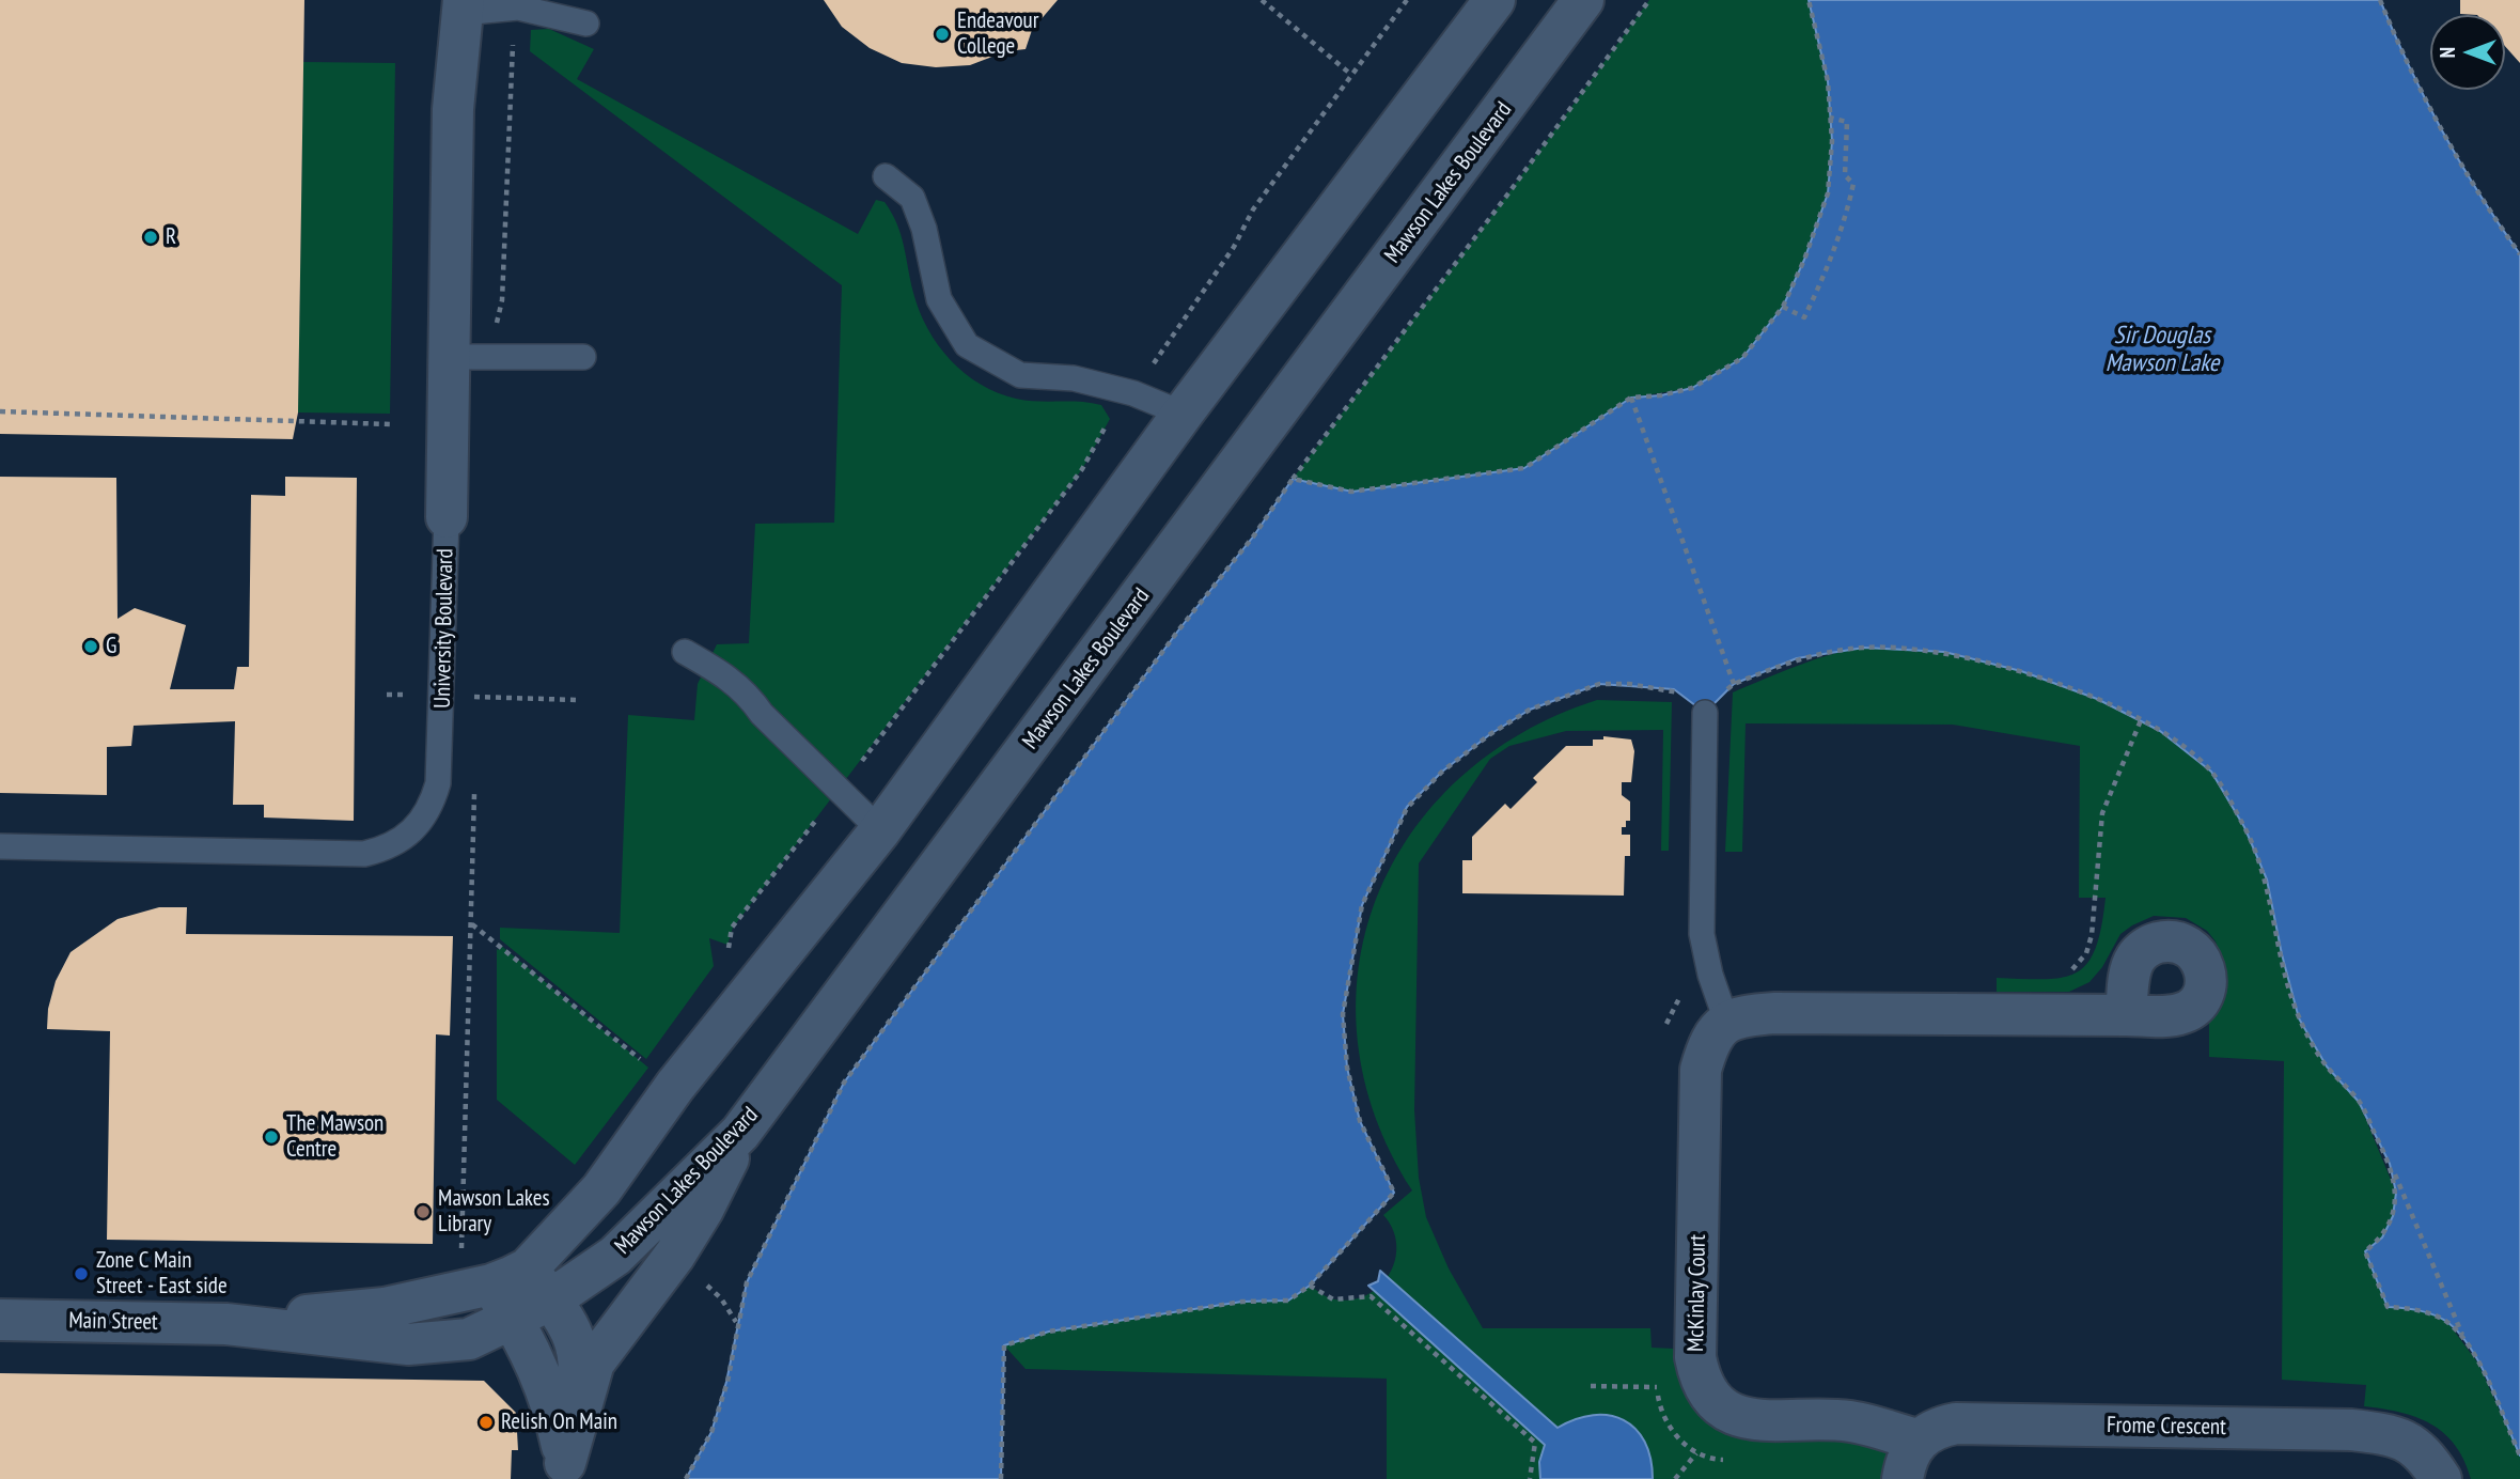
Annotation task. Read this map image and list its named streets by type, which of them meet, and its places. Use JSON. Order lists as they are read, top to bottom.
{
  "streets": {
    "street": [
      "Mawson Lakes Boulevard",
      "University Boulevard",
      "McKinlay Court",
      "Main Street",
      "Frome Crescent"
    ]
  },
  "crossings": [
    ["Mawson Lakes Boulevard", "Main Street"],
    ["McKinlay Court", "Frome Crescent"]
  ],
  "water": ["Sir Douglas Mawson Lake"],
  "places": [
    "Endeavour College",
    "R",
    "G",
    "The Mawson Centre",
    "Mawson Lakes Library",
    "Zone C Main Street - East side",
    "Relish On Main"
  ],
  "north": "left"
}
